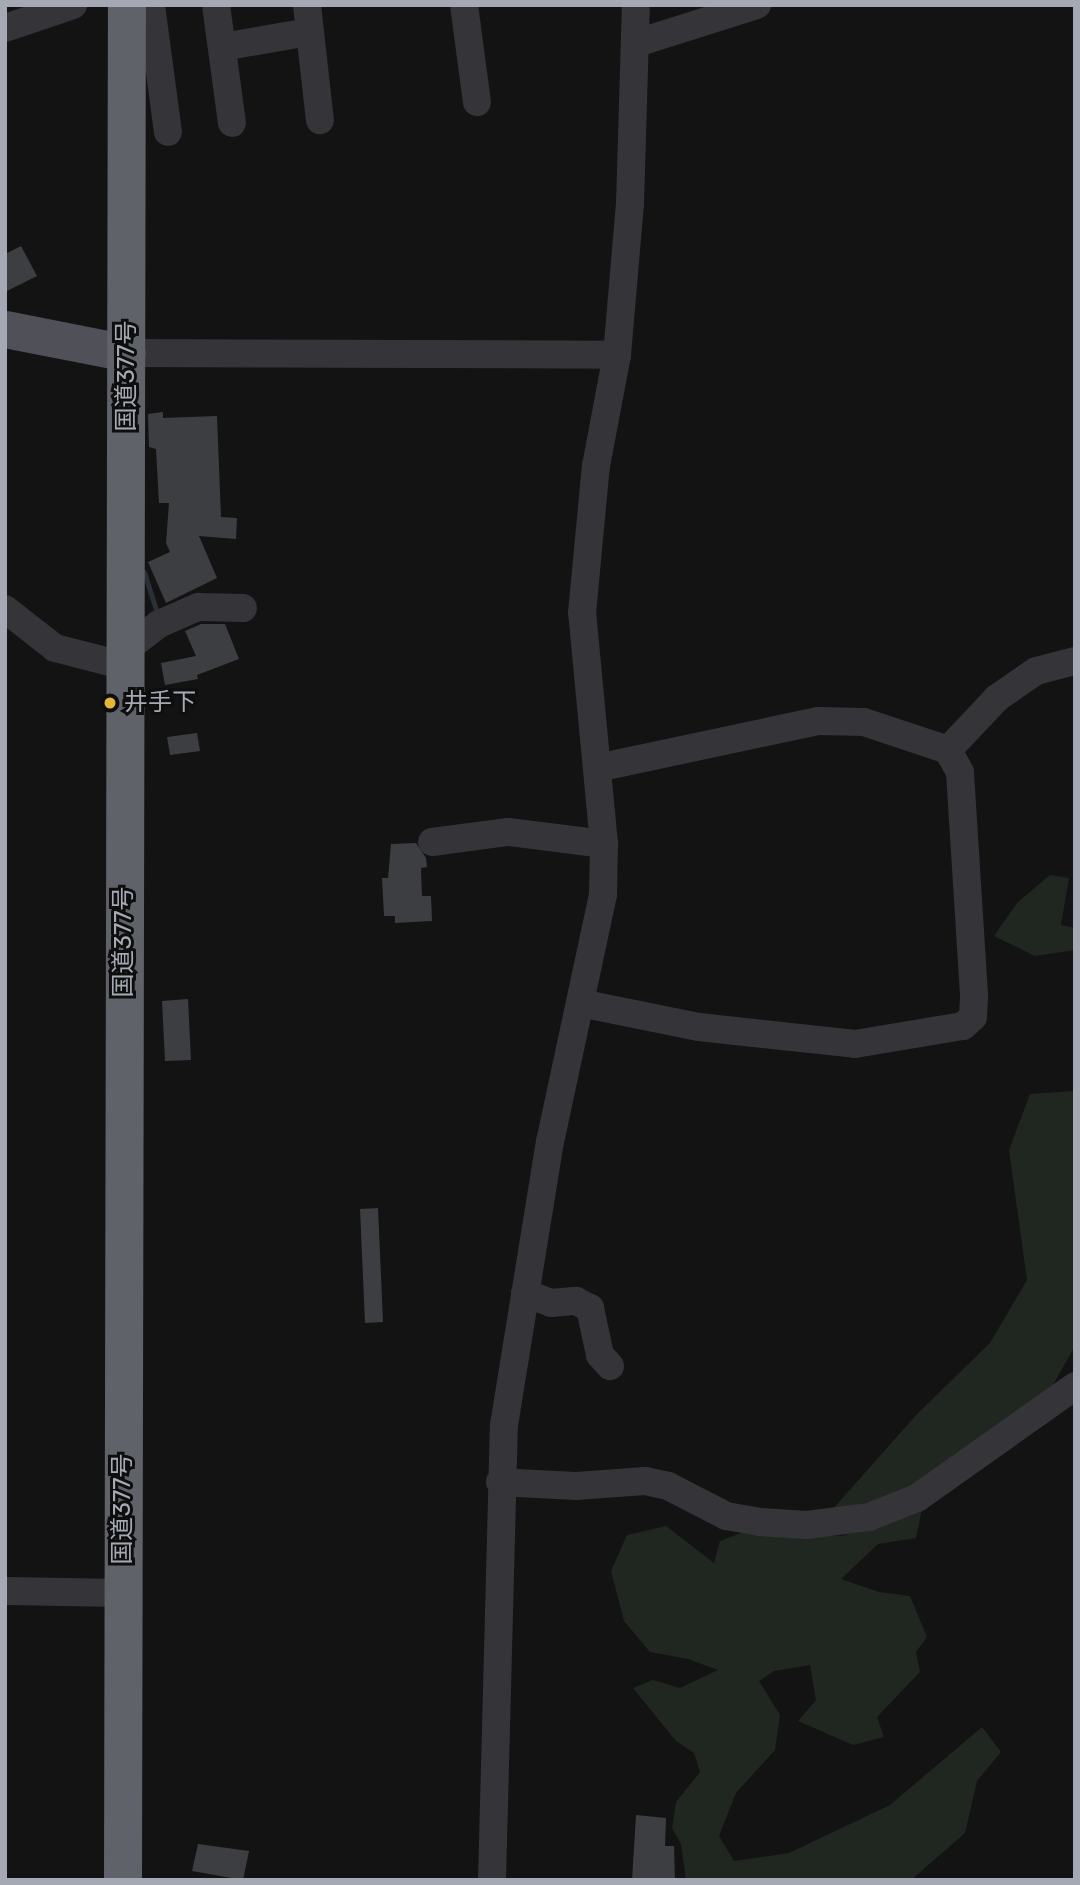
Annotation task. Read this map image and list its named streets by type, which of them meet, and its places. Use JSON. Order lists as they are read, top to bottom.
{
  "streets": {
    "highway": ["国道377号"]
  },
  "places": ["井手下"]
}
